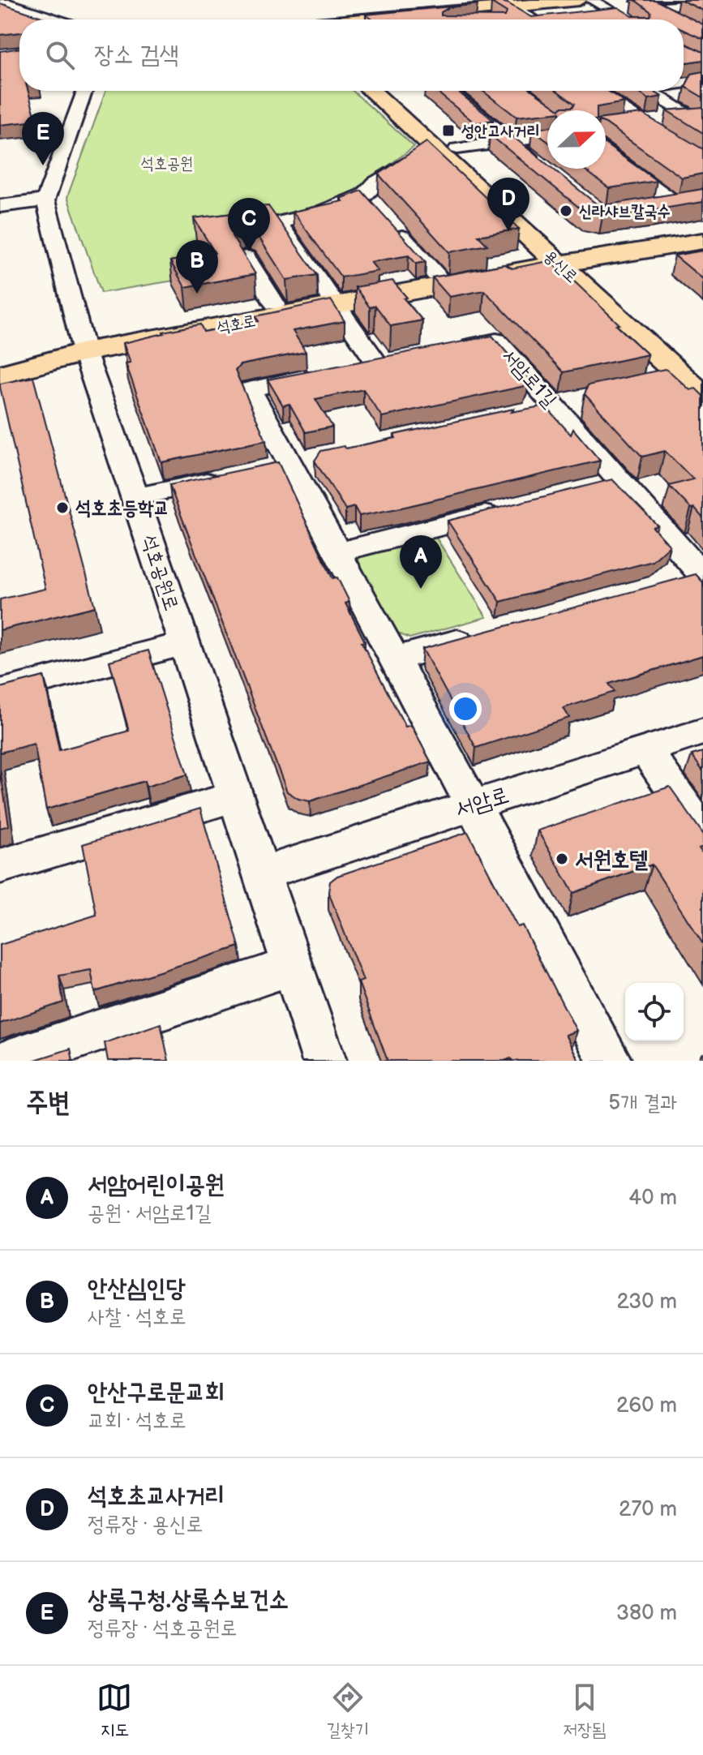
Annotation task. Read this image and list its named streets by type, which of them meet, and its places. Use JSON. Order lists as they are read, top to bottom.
{
  "streets": {
    "main road": ["용신로", "석호로"],
    "street": ["서암로1길", "석호공원로", "서암로"]
  },
  "crossings": [
    ["용신로", "석호로"],
    ["석호로", "석호공원로"],
    ["석호공원로", "서암로"]
  ],
  "parks": ["석호공원"],
  "places": {
    "transit": ["성안고사거리"],
    "other": ["신라샤브칼국수", "석호초등학교", "서원호텔"]
  },
  "north": "right",
  "page": {
    "search": "장소 검색",
    "pins": [
      "E",
      "D",
      "C",
      "B",
      "A"
    ],
    "heading": ["주변", "5개 결과"],
    "list": [
      {
        "mark": "A",
        "name": "서암어린이공원",
        "note": "공원 · 서암로1길",
        "value": "40 m"
      },
      {
        "mark": "B",
        "name": "안산심인당",
        "note": "사찰 · 석호로",
        "value": "230 m"
      },
      {
        "mark": "C",
        "name": "안산구로문교회",
        "note": "교회 · 석호로",
        "value": "260 m"
      },
      {
        "mark": "D",
        "name": "석호초교사거리",
        "note": "정류장 · 용신로",
        "value": "270 m"
      },
      {
        "mark": "E",
        "name": "상록구청.상록수보건소",
        "note": "정류장 · 석호공원로",
        "value": "380 m"
      }
    ],
    "nav": ["지도", "길찾기", "저장됨"]
  }
}
